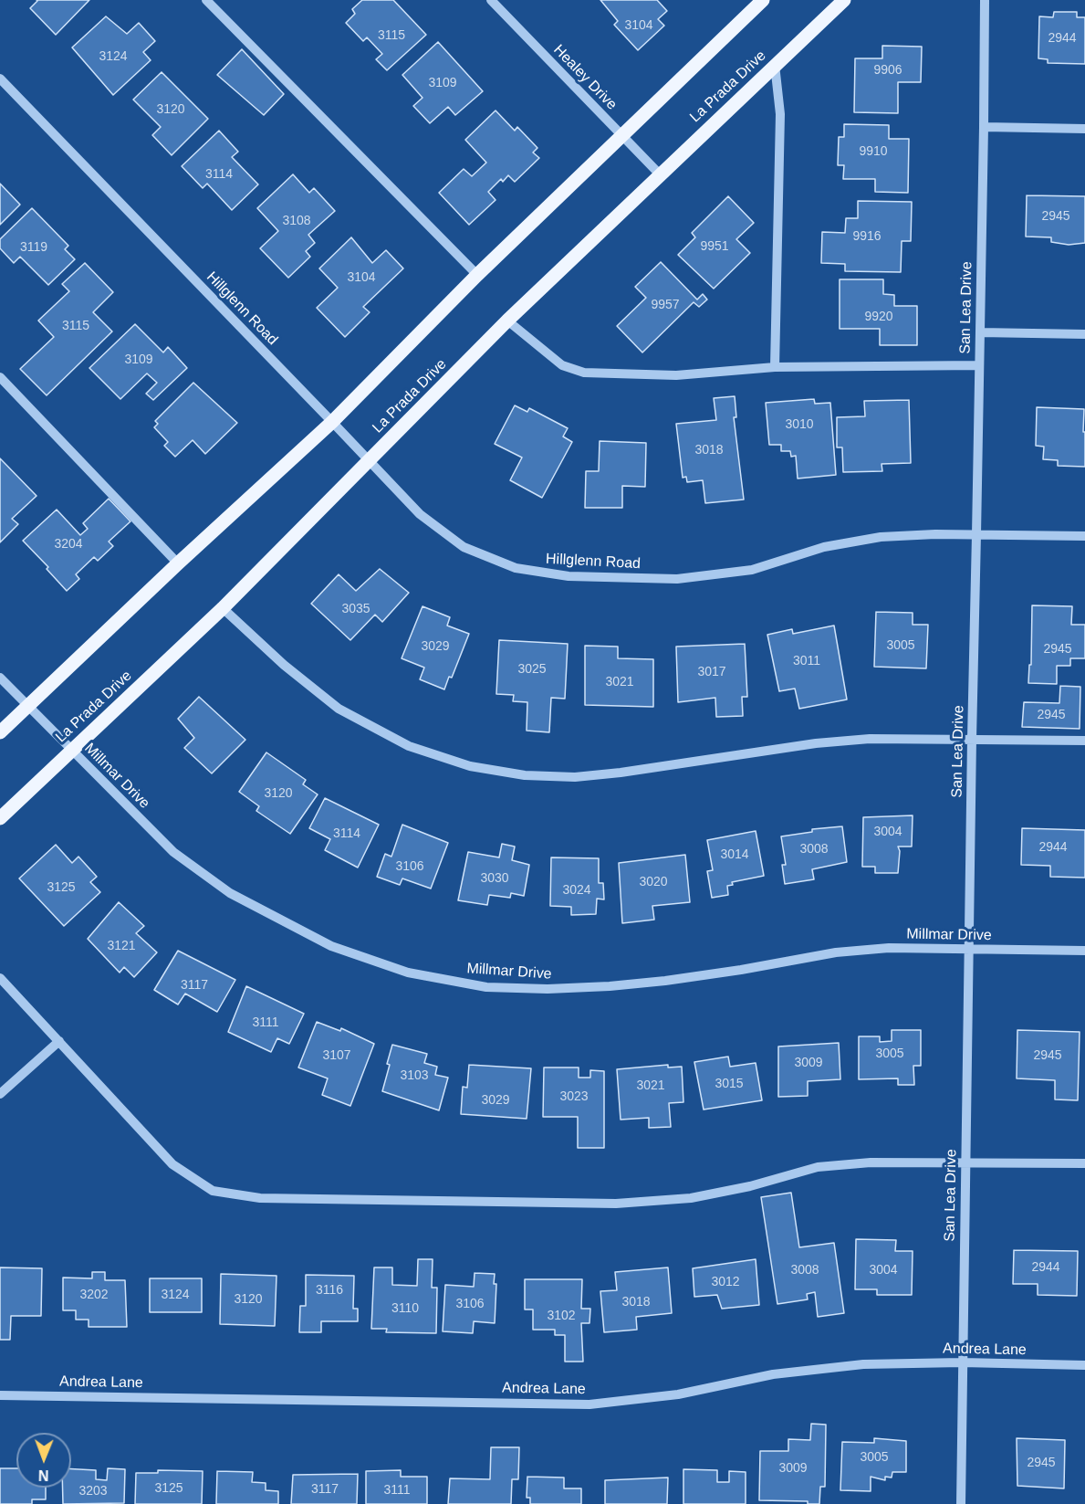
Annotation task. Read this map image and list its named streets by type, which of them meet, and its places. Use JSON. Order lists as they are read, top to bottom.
{
  "streets": {
    "main road": ["La Prada Drive"],
    "street": [
      "Healey Drive",
      "San Lea Drive",
      "Hillglenn Road",
      "Millmar Drive",
      "Andrea Lane"
    ]
  },
  "crossings": [
    ["Healey Drive", "La Prada Drive"],
    ["La Prada Drive", "Hillglenn Road"],
    ["La Prada Drive", "Millmar Drive"],
    ["San Lea Drive", "Hillglenn Road"],
    ["San Lea Drive", "Millmar Drive"],
    ["San Lea Drive", "Andrea Lane"]
  ],
  "house_numbers": [
    "3104",
    "3115",
    "2944",
    "3124",
    "9906",
    "3109",
    "3120",
    "9910",
    "3114",
    "2945",
    "3108",
    "9916",
    "9951",
    "3119",
    "3104",
    "9957",
    "9920",
    "3115",
    "3109",
    "3010",
    "3018",
    "3204",
    "3035",
    "3005",
    "3029",
    "2945",
    "3011",
    "3025",
    "3017",
    "3021",
    "2945",
    "3120",
    "3004",
    "3114",
    "2944",
    "3008",
    "3014",
    "3106",
    "3030",
    "3020",
    "3125",
    "3024",
    "3121",
    "3117",
    "3111",
    "3005",
    "3107",
    "2945",
    "3009",
    "3103",
    "3015",
    "3021",
    "3023",
    "3029",
    "2944",
    "3008",
    "3004",
    "3012",
    "3116",
    "3202",
    "3124",
    "3120",
    "3018",
    "3106",
    "3110",
    "3102",
    "3005",
    "2945",
    "3009",
    "3125",
    "3117",
    "3111",
    "3203"
  ],
  "north": "bottom"
}
